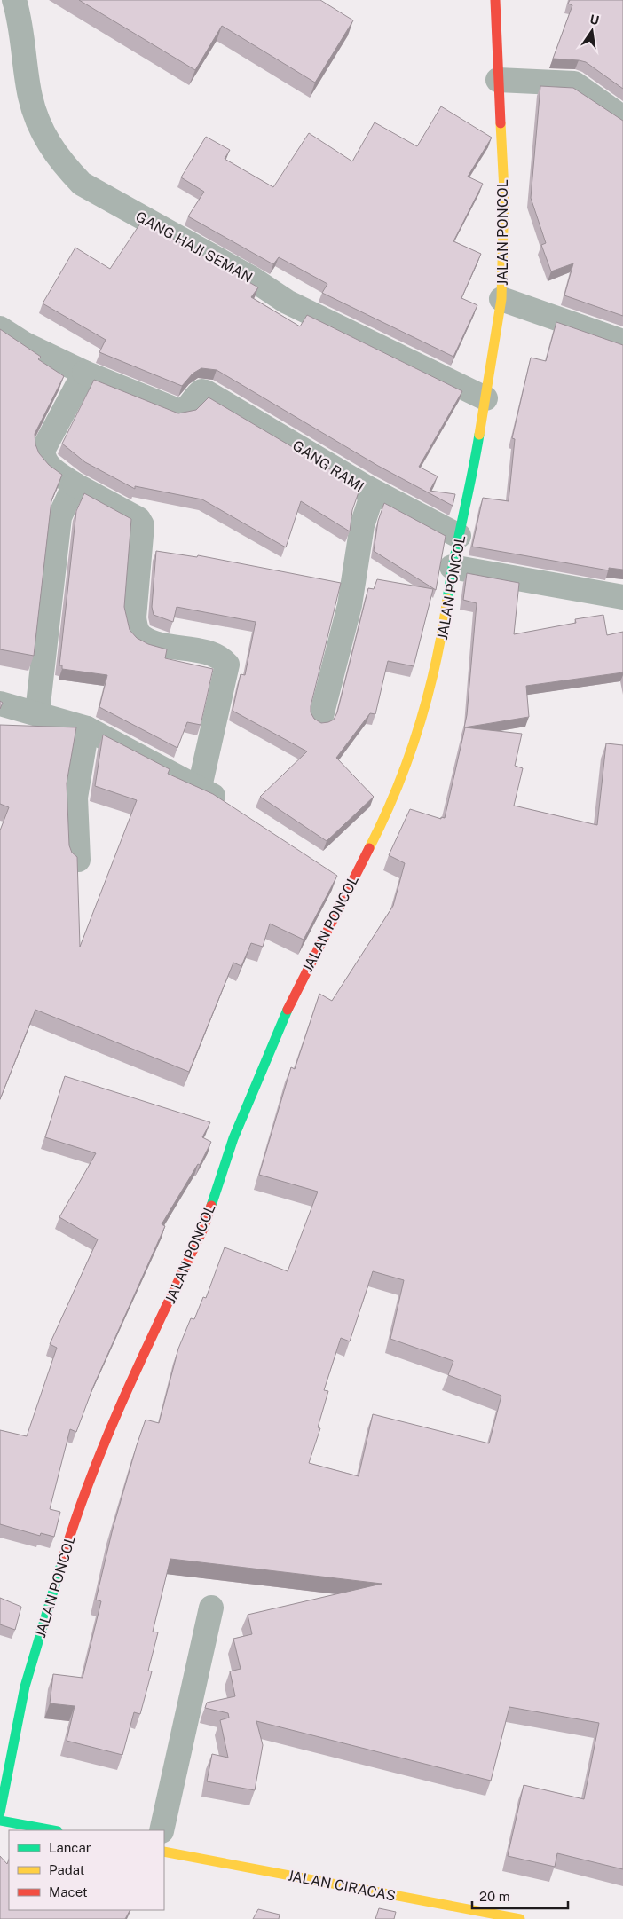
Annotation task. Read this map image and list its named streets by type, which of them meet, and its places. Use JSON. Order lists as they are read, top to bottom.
{
  "streets": {
    "street": [
      "JALAN PONCOL",
      "GANG HAJI SEMAN",
      "GANG RAMI",
      "JALAN CIRACAS"
    ]
  },
  "crossings": [
    ["JALAN PONCOL", "GANG HAJI SEMAN"]
  ],
  "legend": ["Lancar", "Padat", "Macet"],
  "scale_bar": "20 m",
  "north": "top"
}
